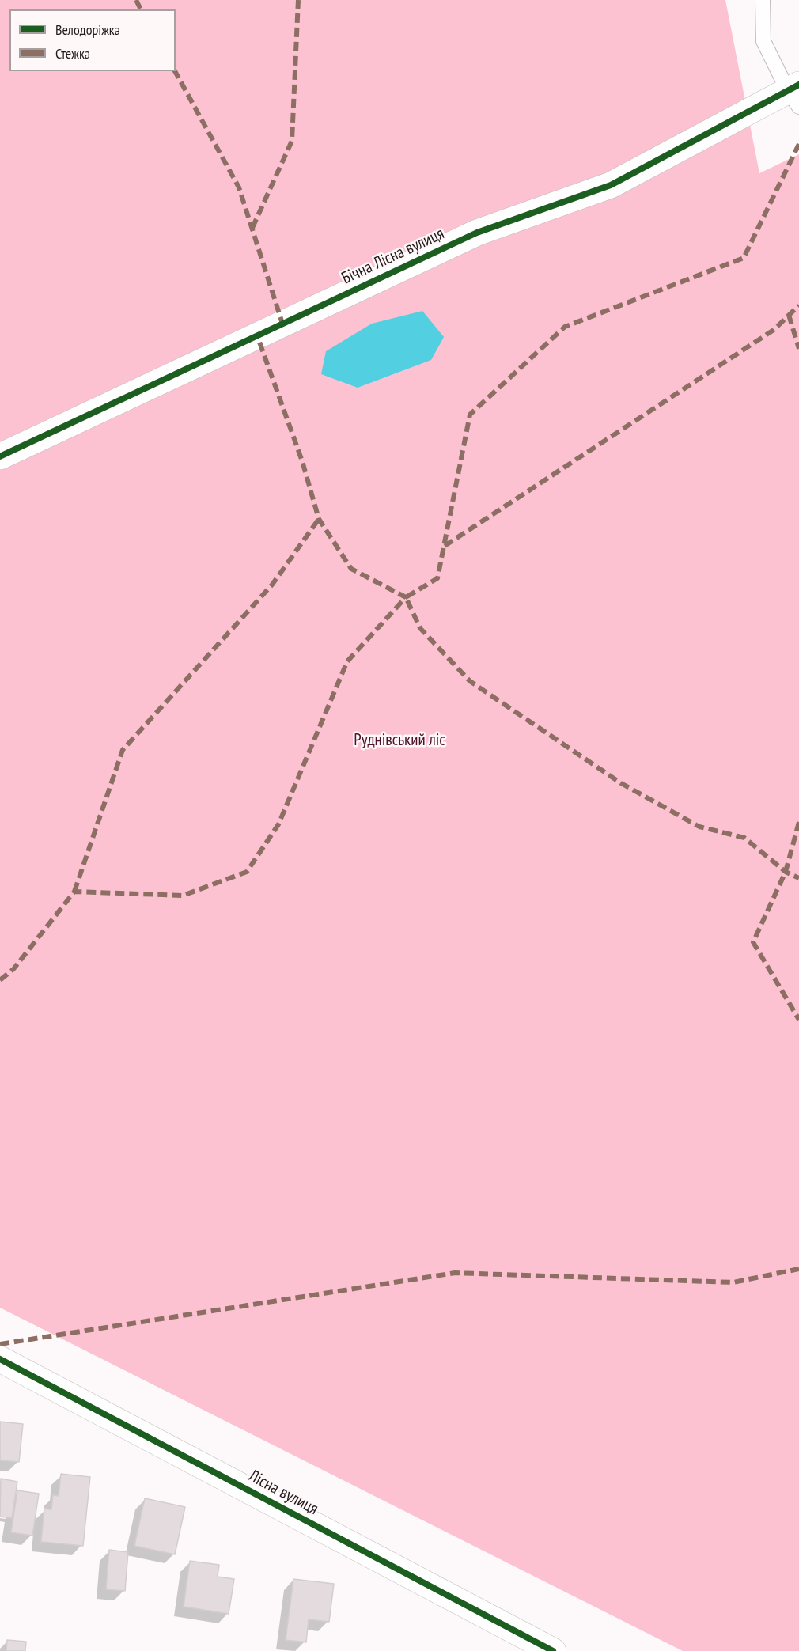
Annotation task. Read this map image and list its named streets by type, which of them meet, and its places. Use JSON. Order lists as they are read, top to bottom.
{
  "streets": {
    "street": ["Бічна Лісна вулиця", "Лісна вулиця"]
  },
  "parks": ["Руднівський ліс"],
  "legend": ["Велодоріжка", "Стежка"]
}
